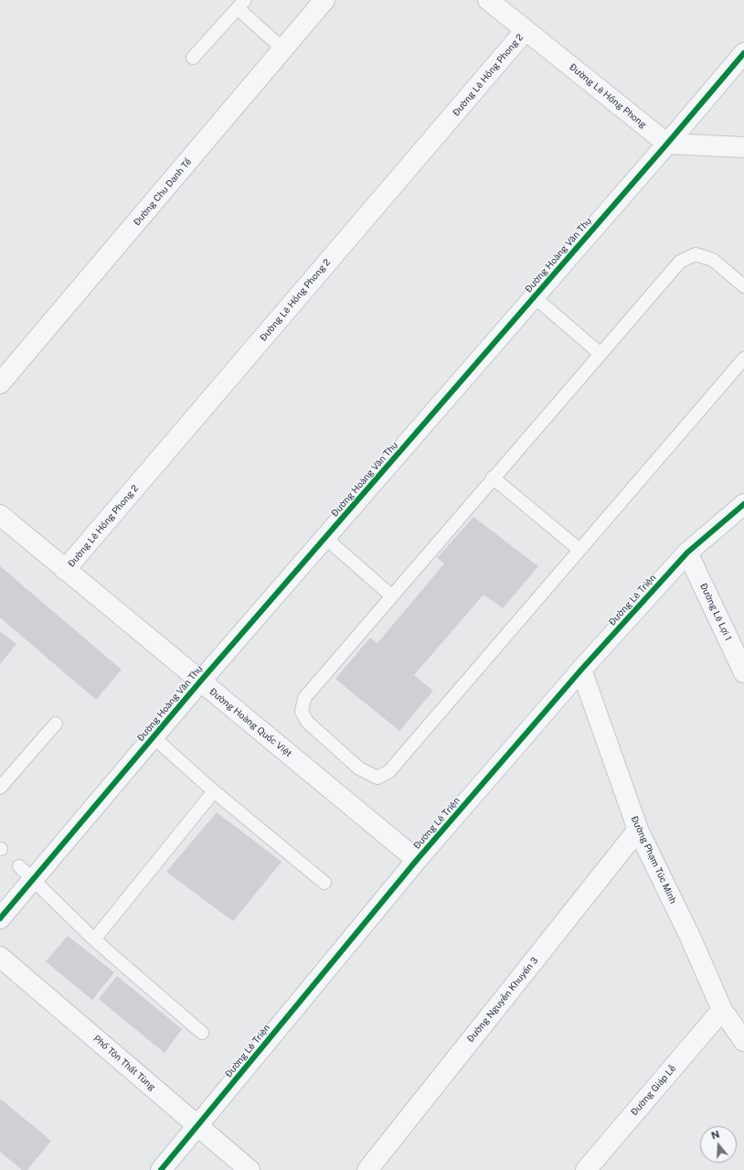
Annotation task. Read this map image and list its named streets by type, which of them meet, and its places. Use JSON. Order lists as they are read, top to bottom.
{
  "streets": {
    "street": [
      "Đường Lê Hồng Phong 2",
      "Đường Lê Hồng Phong",
      "Đường Chu Danh Tể",
      "Đường Hoàng Văn Thụ",
      "Đường Lê Triện",
      "Đường Lê Lợi 1",
      "Đường Hoàng Quốc Việt",
      "Đường Phạm Túc Minh",
      "Đường Nguyễn Khuyến 3",
      "Phố Tôn Thất Tùng",
      "Đường Giáp Lễ"
    ]
  },
  "crossings": [
    ["Đường Lê Hồng Phong 2", "Đường Lê Hồng Phong"],
    ["Đường Lê Hồng Phong 2", "Đường Hoàng Quốc Việt"],
    ["Đường Lê Hồng Phong", "Đường Hoàng Văn Thụ"],
    ["Đường Hoàng Văn Thụ", "Đường Hoàng Quốc Việt"],
    ["Đường Lê Triện", "Đường Lê Lợi 1"],
    ["Đường Lê Triện", "Đường Hoàng Quốc Việt"],
    ["Đường Lê Triện", "Đường Phạm Túc Minh"],
    ["Đường Lê Triện", "Phố Tôn Thất Tùng"],
    ["Đường Phạm Túc Minh", "Đường Nguyễn Khuyến 3"],
    ["Đường Phạm Túc Minh", "Đường Giáp Lễ"]
  ],
  "north": "top"
}
